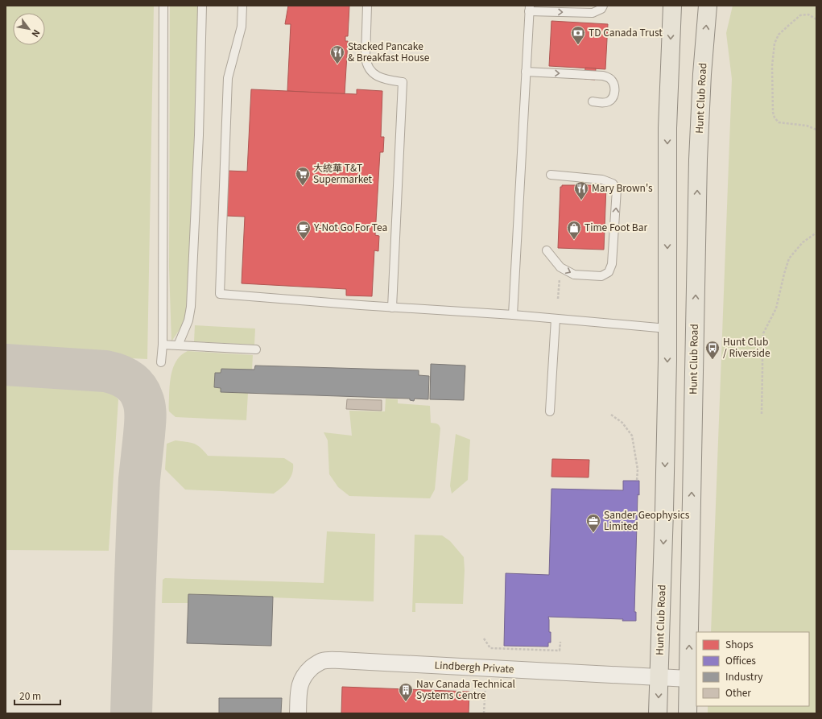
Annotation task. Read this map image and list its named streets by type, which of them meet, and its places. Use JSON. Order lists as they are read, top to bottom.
{
  "streets": {
    "main road": ["Hunt Club Road"],
    "street": ["Lindbergh Private"]
  },
  "crossings": [
    ["Hunt Club Road", "Lindbergh Private"]
  ],
  "places": {
    "bank": ["TD Canada Trust"],
    "restaurant": ["Stacked Pancake & Breakfast House", "Mary Brown's"],
    "supermarket": ["大統華 T&T Supermarket"],
    "cafe": ["Y-Not Go For Tea"],
    "shop": ["Time Foot Bar"],
    "bus stop": ["Hunt Club / Riverside"],
    "office": ["Sander Geophysics Limited"],
    "building": ["Nav Canada Technical Systems Centre"]
  },
  "legend": [
    "Shops",
    "Offices",
    "Industry",
    "Other"
  ],
  "scale_bar": "20 m",
  "north": "bottom right"
}
